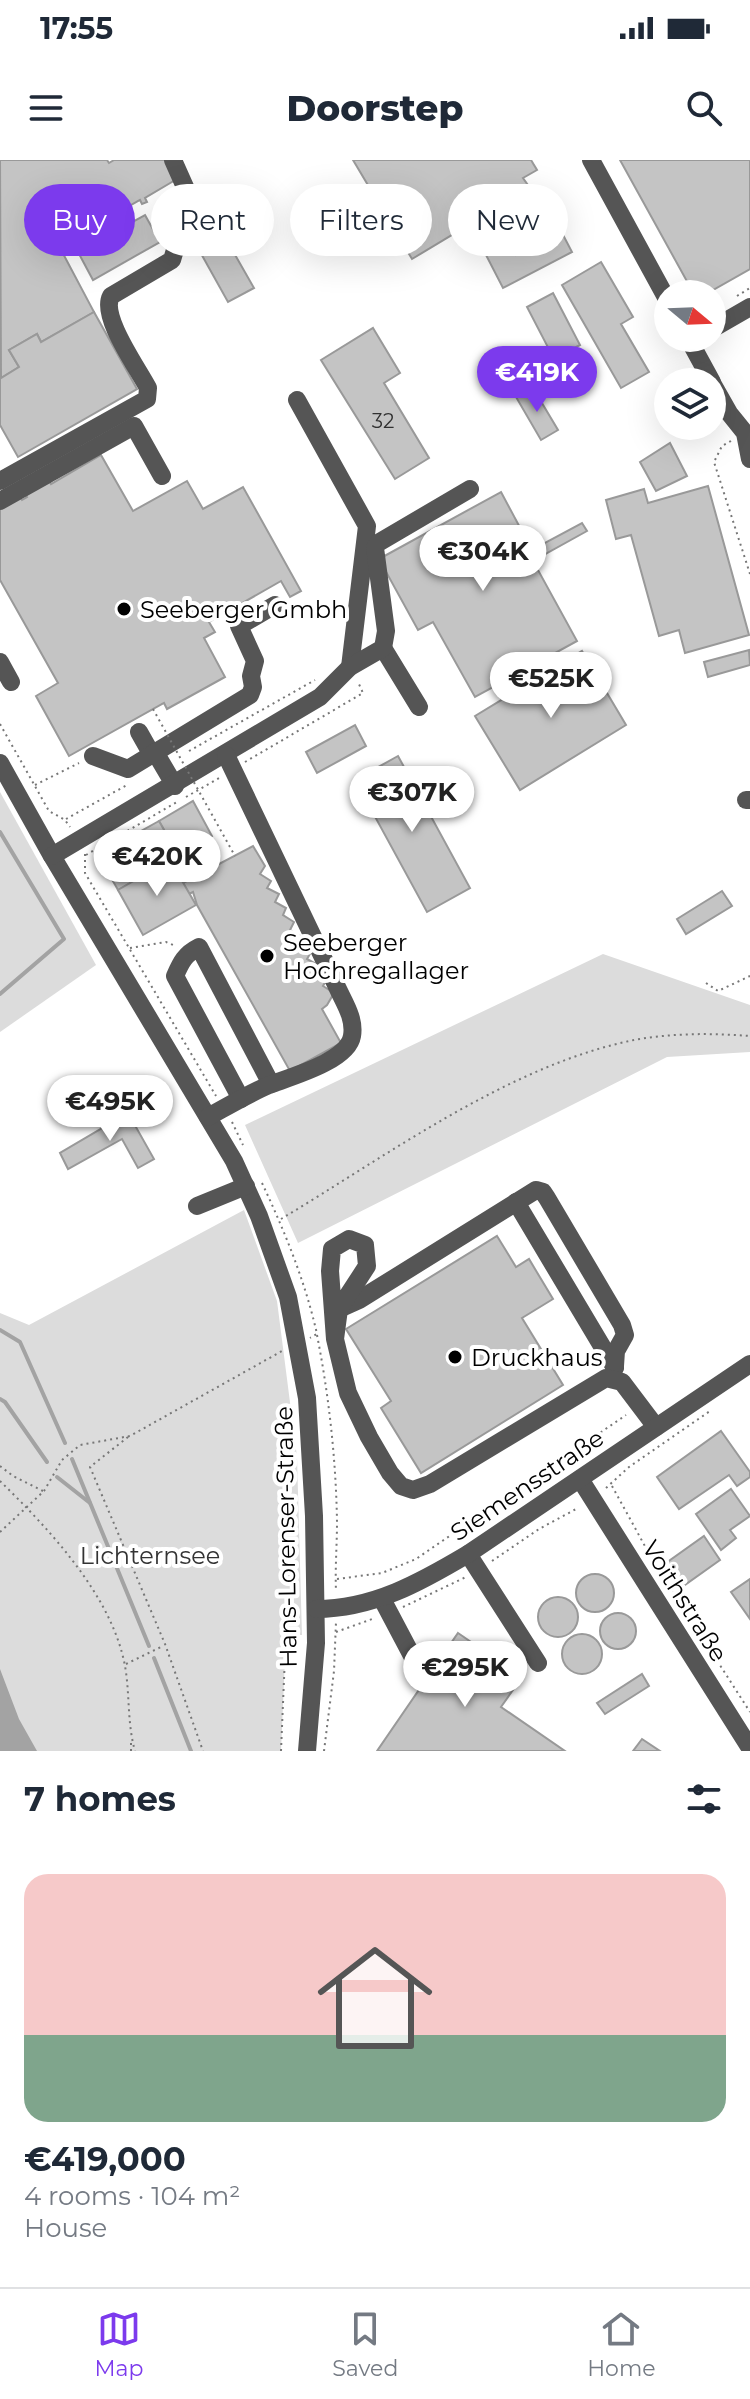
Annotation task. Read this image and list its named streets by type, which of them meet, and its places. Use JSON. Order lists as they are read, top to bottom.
{
  "streets": {
    "street": ["Siemensstraße", "Hans-Lorenser-Straße", "Voithstraße"]
  },
  "crossings": [
    ["Siemensstraße", "Hans-Lorenser-Straße"],
    ["Siemensstraße", "Voithstraße"]
  ],
  "parks": ["Lichternsee"],
  "places": ["Seeberger Gmbh", "Seeberger Hochregallager", "Druckhaus"],
  "house_numbers": ["32"],
  "north": "right",
  "page": {
    "status": "17:55",
    "header": "Doorstep",
    "chip": [
      "Buy",
      "Rent",
      "Filters",
      "New"
    ],
    "price": [
      "€419K",
      "€304K",
      "€525K",
      "€307K",
      "€420K",
      "€495K",
      "€295K"
    ],
    "heading": "7 homes",
    "list": [
      {
        "name": "€419,000",
        "note": "4 rooms · 104 m² · House"
      }
    ],
    "tabs": ["Map", "Saved", "Home"]
  }
}
